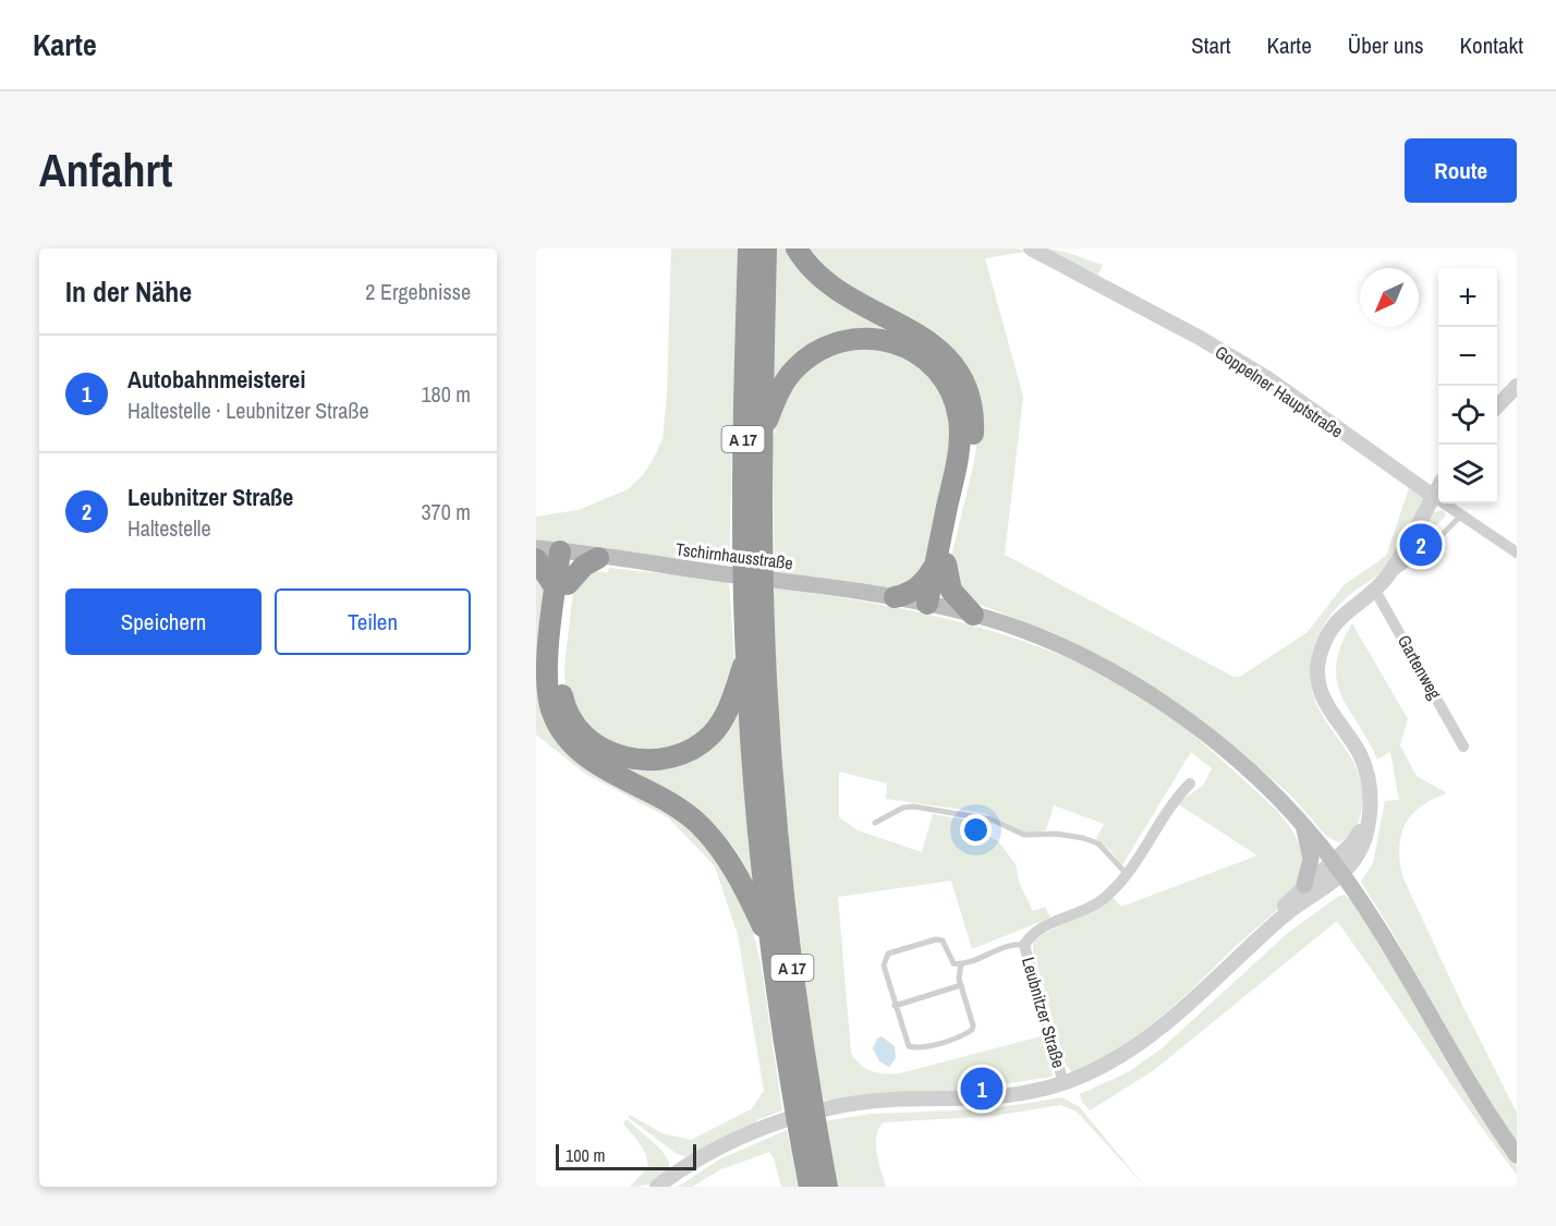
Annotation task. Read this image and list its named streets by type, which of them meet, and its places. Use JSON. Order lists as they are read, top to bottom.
{
  "streets": {
    "highway": ["A 17"],
    "main road": ["Tschirnhausstraße"],
    "street": ["Goppelner Hauptstraße", "Gartenweg", "Leubnitzer Straße"]
  },
  "scale_bar": "100 m",
  "north": "bottom left",
  "page": {
    "header": "Karte",
    "nav": [
      "Start",
      "Karte",
      "Über uns",
      "Kontakt"
    ],
    "buttons": [
      "Route",
      ["Speichern", "Teilen"]
    ],
    "title": "Anfahrt",
    "heading": ["In der Nähe", "2 Ergebnisse"],
    "map_buttons": ["+", "−"],
    "list": [
      {
        "mark": "1",
        "name": "Autobahnmeisterei",
        "note": "Haltestelle · Leubnitzer Straße",
        "value": "180 m"
      },
      {
        "mark": "2",
        "name": "Leubnitzer Straße",
        "note": "Haltestelle",
        "value": "370 m"
      }
    ],
    "pins": ["2", "1"],
    "scale": "100 m"
  }
}
